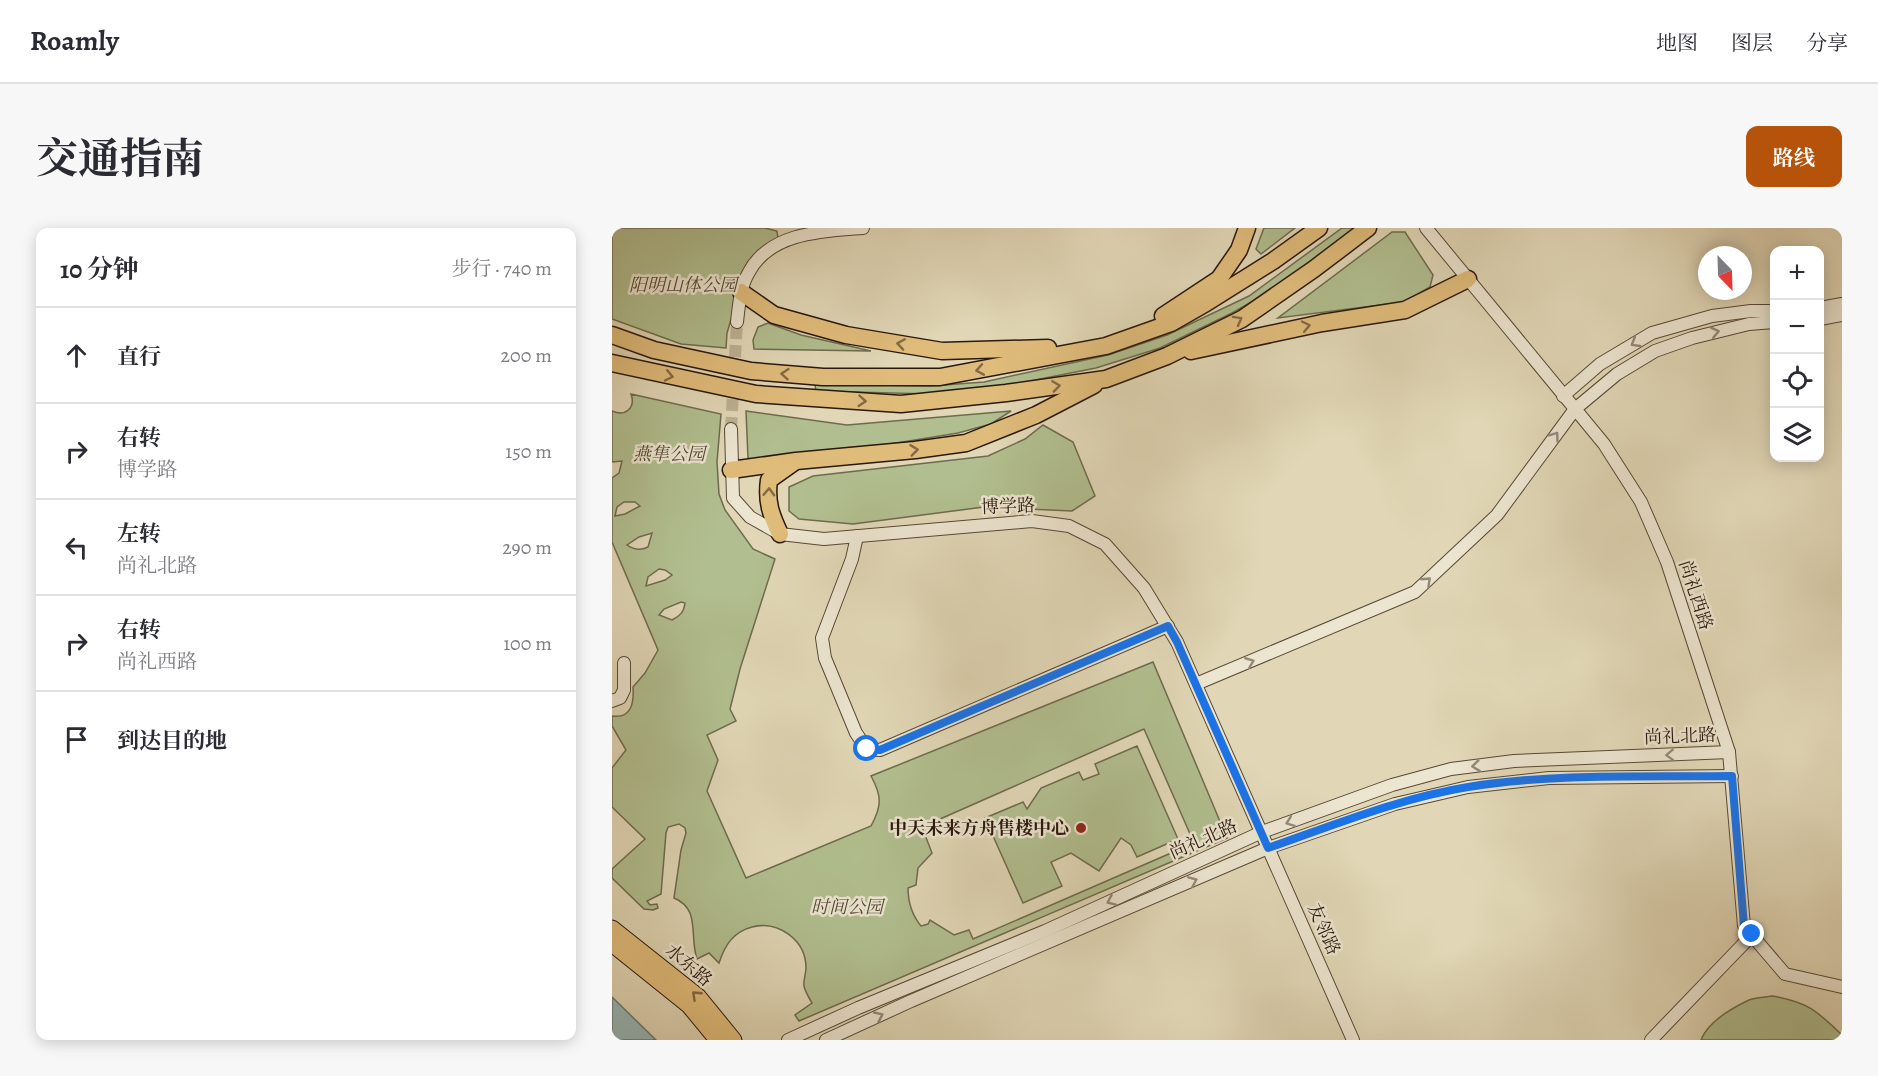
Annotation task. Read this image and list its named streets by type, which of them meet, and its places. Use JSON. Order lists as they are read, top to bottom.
{
  "streets": {
    "main road": ["水东路"],
    "street": [
      "博学路",
      "尚礼西路",
      "尚礼北路",
      "友邻路"
    ]
  },
  "crossings": [
    ["博学路", "尚礼北路"],
    ["博学路", "友邻路"],
    ["尚礼西路", "尚礼北路"],
    ["尚礼北路", "友邻路"]
  ],
  "parks": ["阳明山体公园", "燕隼公园", "时间公园"],
  "places": ["中天未来方舟售楼中心"],
  "north": "bottom right",
  "page": {
    "header": "Roamly",
    "nav": ["地图", "图层", "分享"],
    "title": "交通指南",
    "buttons": "路线",
    "heading": ["10 分钟", "步行 · 740 m"],
    "map_buttons": ["+", "−"],
    "list": [
      ["直行", "200 m"],
      ["右转", "博学路", "150 m"],
      ["左转", "尚礼北路", "290 m"],
      ["右转", "尚礼西路", "100 m"],
      "到达目的地"
    ]
  }
}
